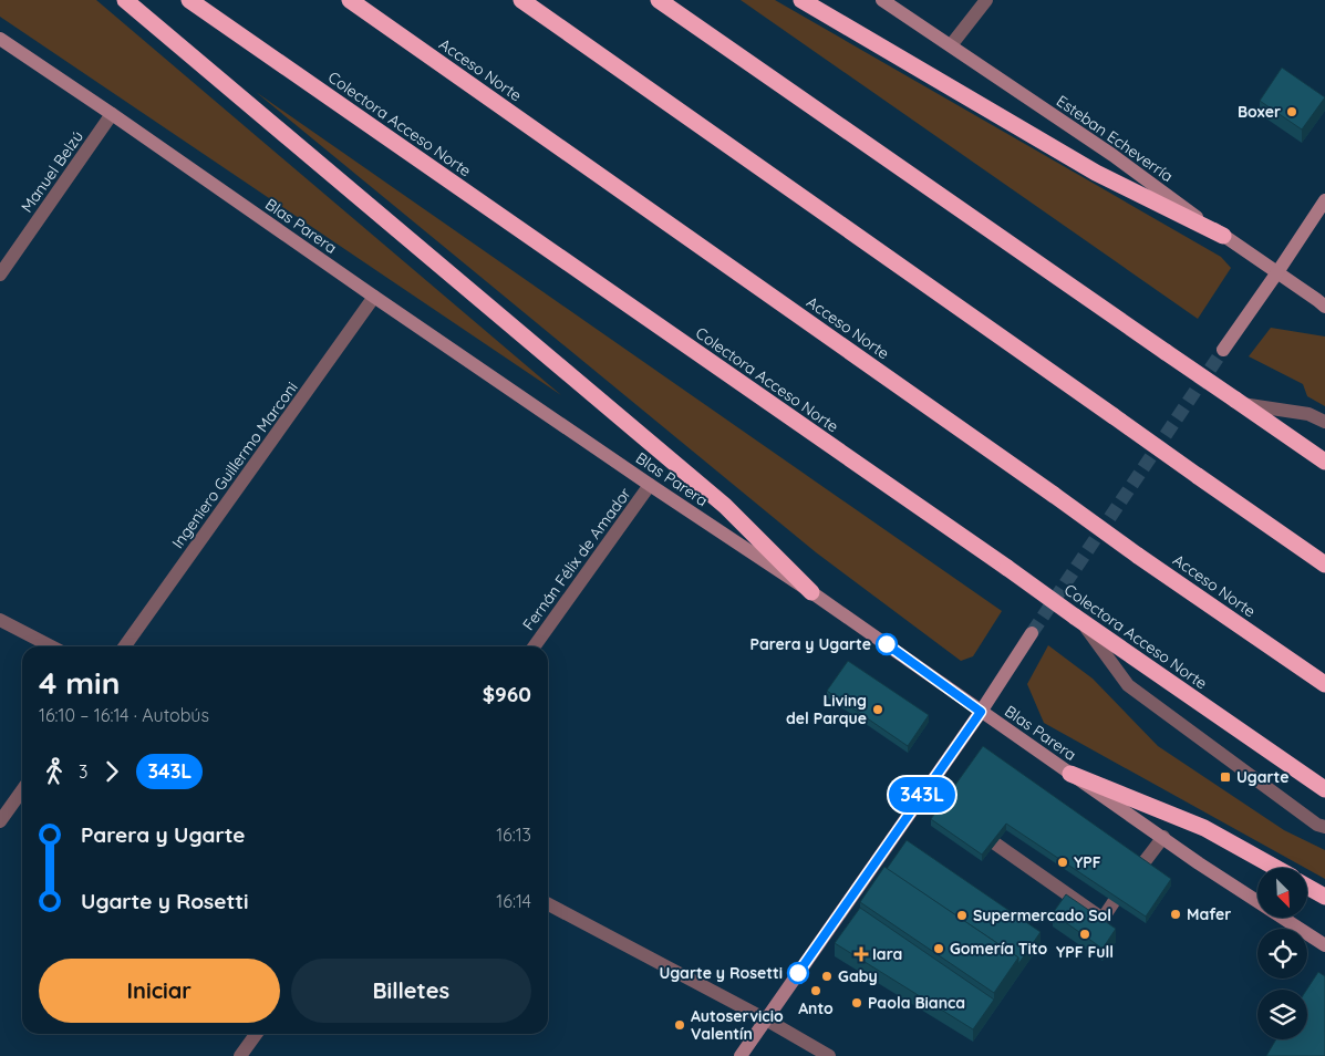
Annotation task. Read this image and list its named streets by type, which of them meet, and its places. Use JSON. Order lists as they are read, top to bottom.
{
  "streets": {
    "highway": ["Acceso Norte", "Colectora Acceso Norte"],
    "street": [
      "Esteban Echeverría",
      "Manuel Belzú",
      "Blas Parera",
      "Ingeniero Guillermo Marconi",
      "Fernán Félix de Amador"
    ]
  },
  "crossings": [
    ["Manuel Belzú", "Blas Parera"],
    ["Blas Parera", "Ingeniero Guillermo Marconi"],
    ["Blas Parera", "Fernán Félix de Amador"]
  ],
  "places": {
    "other": [
      "Boxer",
      "Parera y Ugarte",
      "Living del Parque",
      "YPF",
      "Mafer",
      "Supermercado Sol",
      "YPF Full",
      "Gomería Tito",
      "Ugarte y Rosetti",
      "Gaby",
      "Anto",
      "Paola Bianca",
      "Autoservicio Valentín"
    ],
    "transit": ["Ugarte"],
    "health": ["Iara"]
  },
  "lines": ["bus line 343L"],
  "north": "bottom right",
  "page": {
    "on_map": "343L",
    "heading": ["4 min", "16:10 – 16:14 · Autobús", "$960"],
    "legs": ["3", "343L"],
    "list": [
      {
        "name": "Parera y Ugarte",
        "value": "16:13"
      },
      {
        "name": "Ugarte y Rosetti",
        "value": "16:14"
      }
    ],
    "buttons": ["Iniciar", "Billetes"]
  }
}
